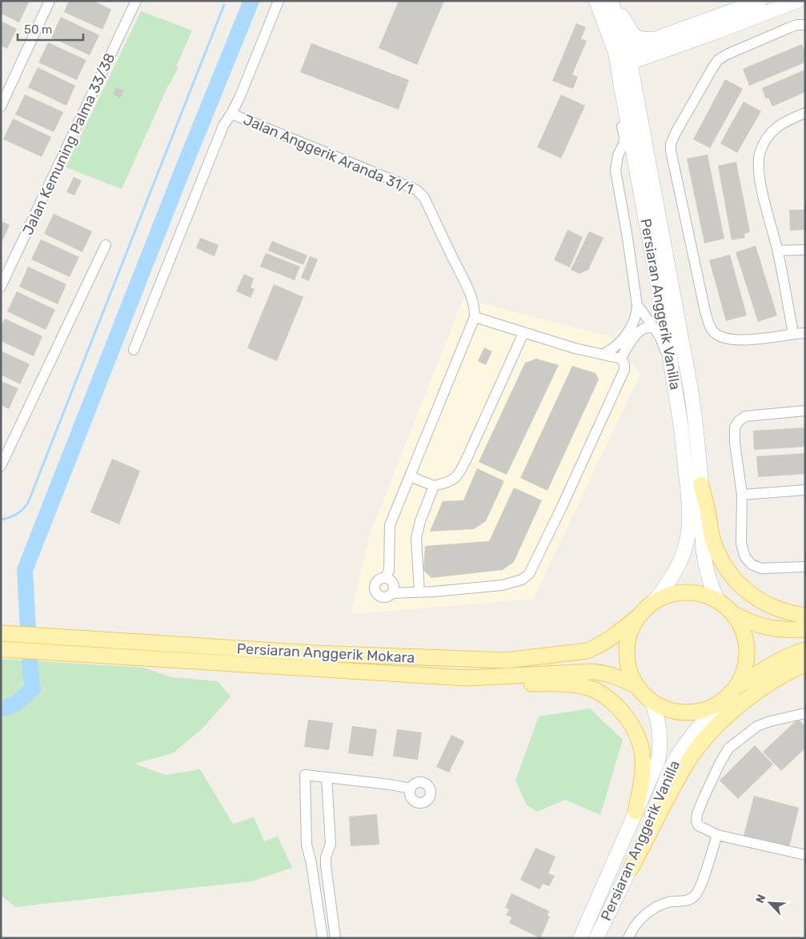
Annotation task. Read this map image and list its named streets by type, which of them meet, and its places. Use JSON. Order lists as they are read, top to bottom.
{
  "streets": {
    "main road": ["Persiaran Anggerik Vanilla", "Persiaran Anggerik Mokara"],
    "street": ["Jalan Kemuning Palma 33/38", "Jalan Anggerik Aranda 31/1"]
  },
  "crossings": [
    ["Persiaran Anggerik Vanilla", "Persiaran Anggerik Mokara"]
  ],
  "scale_bar": "50 m",
  "north": "top left"
}
